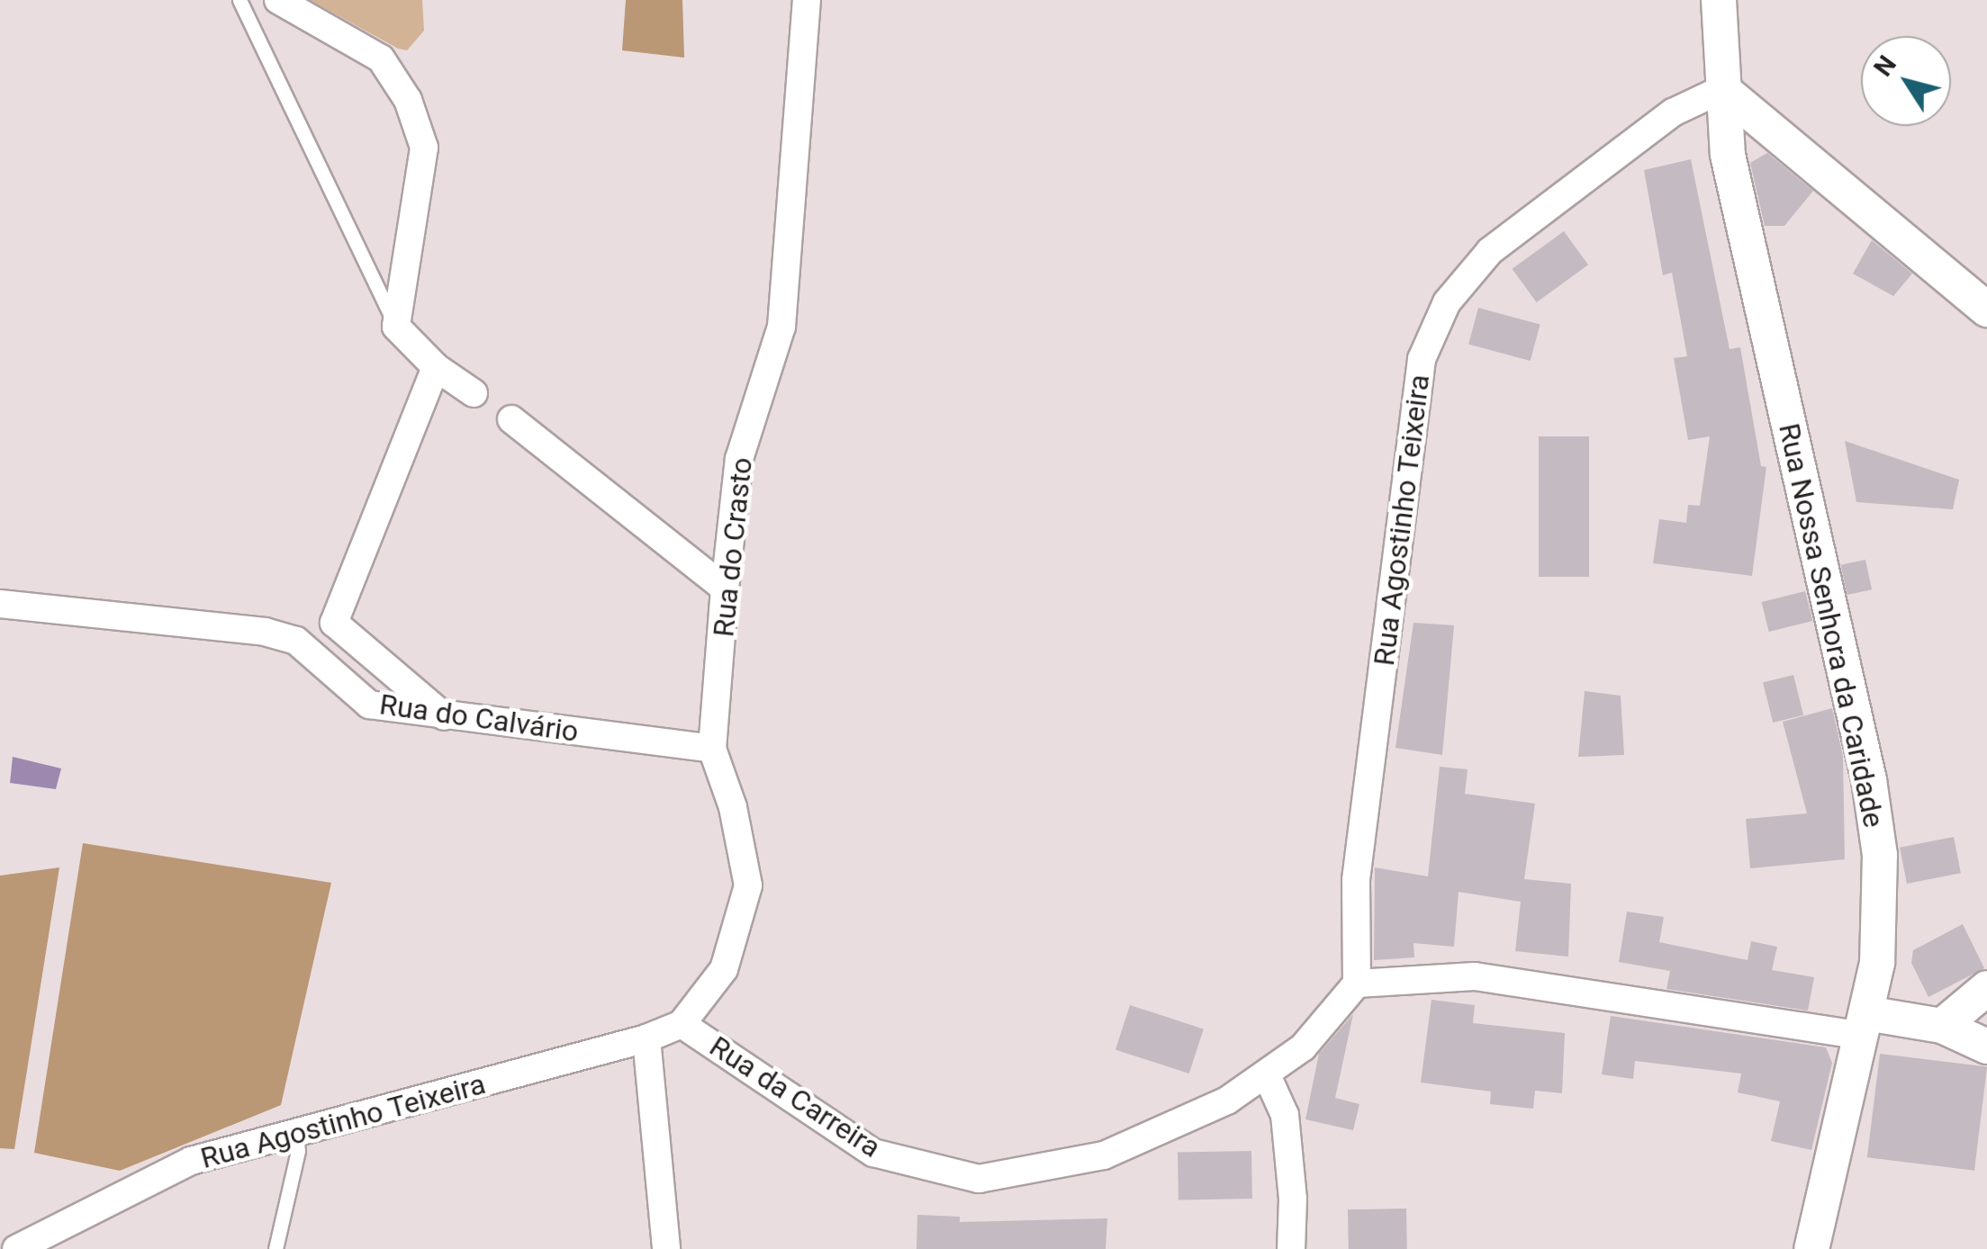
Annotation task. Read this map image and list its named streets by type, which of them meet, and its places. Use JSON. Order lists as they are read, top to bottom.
{
  "streets": {
    "street": [
      "Rua Agostinho Teixeira",
      "Rua do Crasto",
      "Rua Nossa Senhora da Caridade",
      "Rua do Calvário",
      "Rua da Carreira"
    ]
  },
  "crossings": [
    ["Rua Agostinho Teixeira", "Rua do Crasto"],
    ["Rua Agostinho Teixeira", "Rua Nossa Senhora da Caridade"],
    ["Rua Agostinho Teixeira", "Rua da Carreira"],
    ["Rua do Crasto", "Rua do Calvário"],
    ["Rua do Crasto", "Rua da Carreira"]
  ],
  "north": "top left"
}
